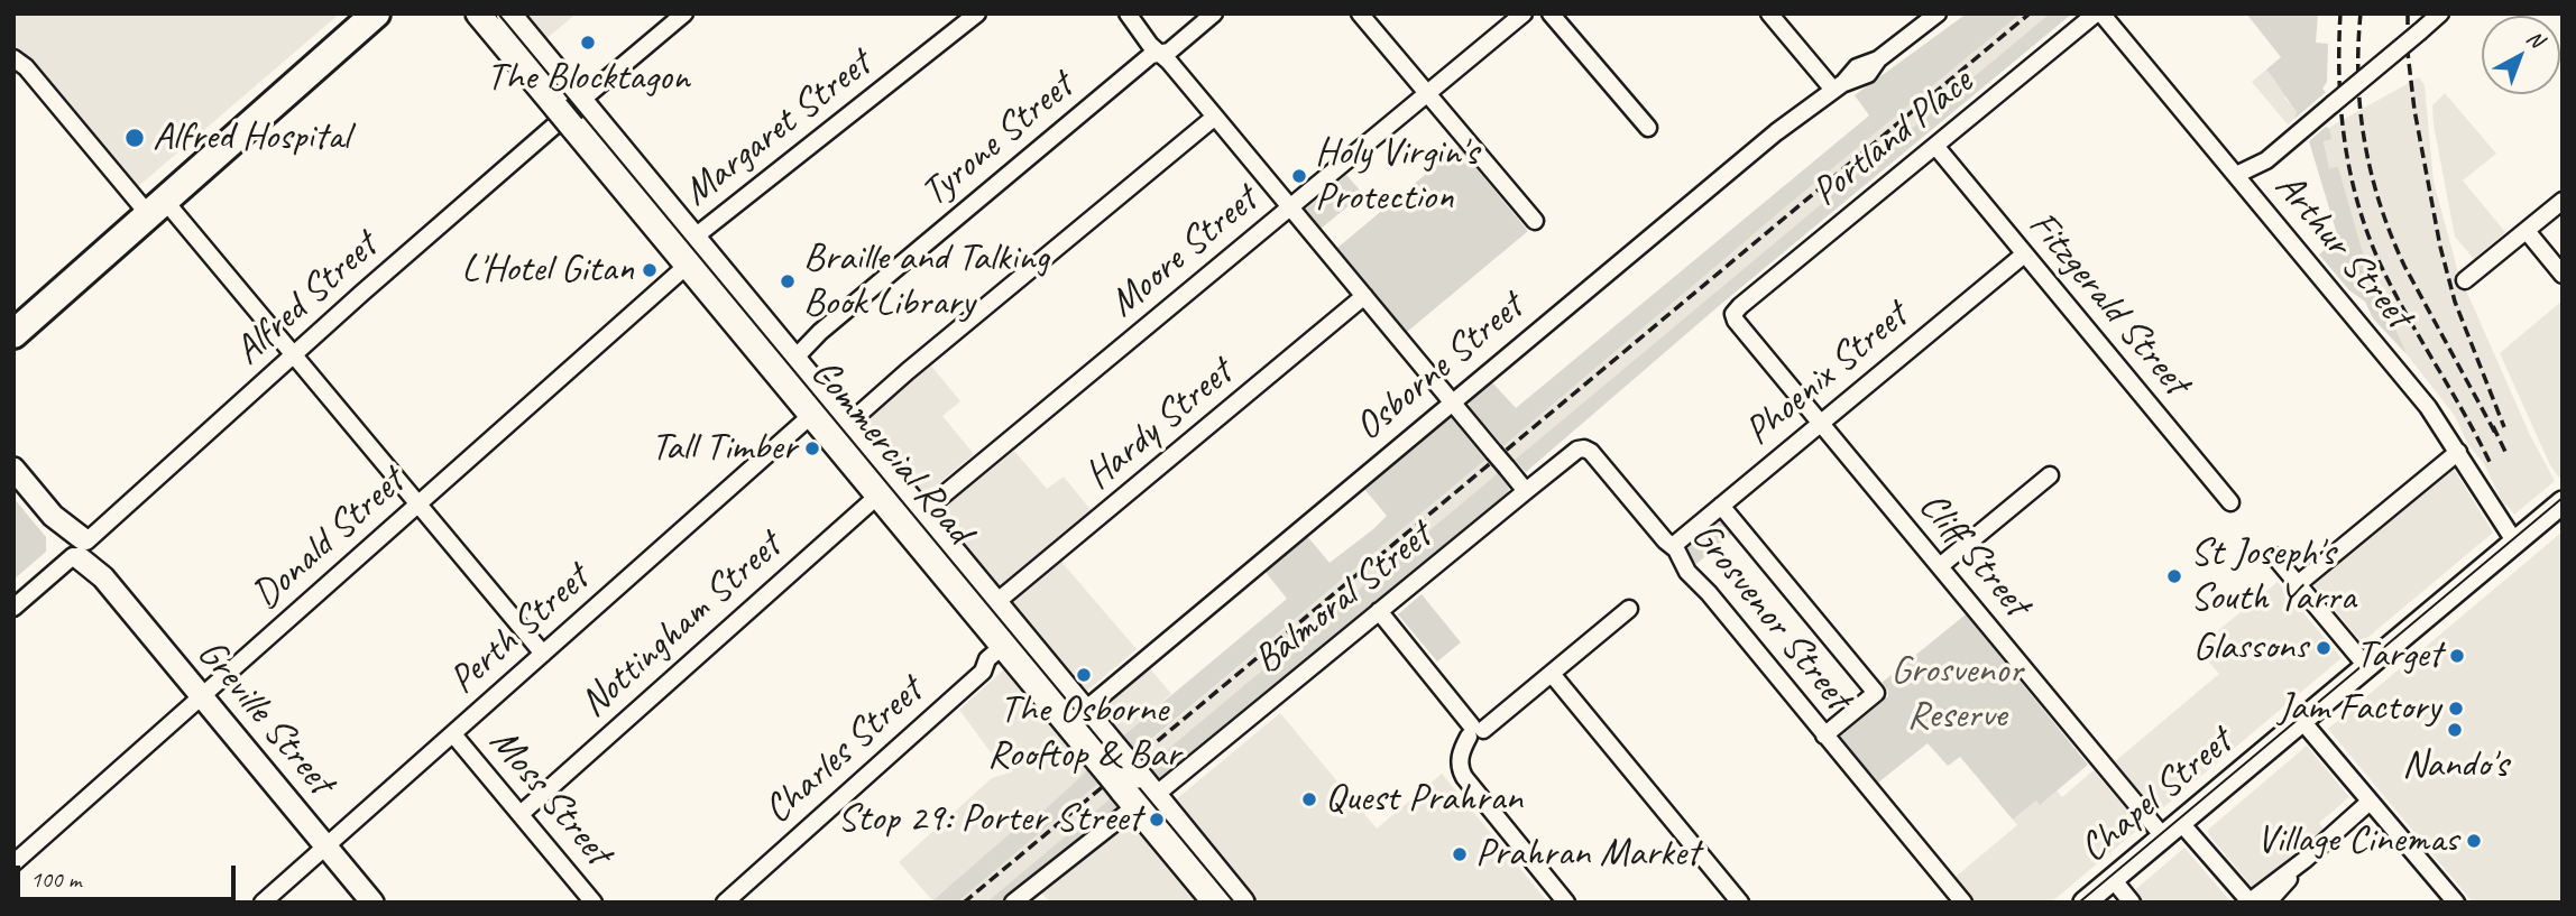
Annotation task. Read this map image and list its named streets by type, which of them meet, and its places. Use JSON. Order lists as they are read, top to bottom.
{
  "streets": {
    "main road": ["Commercial Road"],
    "street": [
      "Margaret Street",
      "Portland Place",
      "Tyrone Street",
      "Arthur Street",
      "Moore Street",
      "Alfred Street",
      "Fitzgerald Street",
      "Osborne Street",
      "Phoenix Street",
      "Hardy Street",
      "Donald Street",
      "Cliff Street",
      "Balmoral Street",
      "Grosvenor Street",
      "Nottingham Street",
      "Perth Street",
      "Greville Street",
      "Charles Street",
      "Chapel Street",
      "Moss Street"
    ]
  },
  "crossings": [
    ["Margaret Street", "Commercial Road"],
    ["Portland Place", "Arthur Street"],
    ["Portland Place", "Fitzgerald Street"],
    ["Portland Place", "Cliff Street"],
    ["Tyrone Street", "Commercial Road"],
    ["Arthur Street", "Chapel Street"],
    ["Moore Street", "Commercial Road"],
    ["Alfred Street", "Commercial Road"],
    ["Alfred Street", "Greville Street"],
    ["Fitzgerald Street", "Phoenix Street"],
    ["Osborne Street", "Commercial Road"],
    ["Phoenix Street", "Cliff Street"],
    ["Phoenix Street", "Grosvenor Street"],
    ["Hardy Street", "Commercial Road"],
    ["Commercial Road", "Donald Street"],
    ["Commercial Road", "Balmoral Street"],
    ["Commercial Road", "Nottingham Street"],
    ["Commercial Road", "Perth Street"],
    ["Commercial Road", "Charles Street"],
    ["Donald Street", "Greville Street"],
    ["Cliff Street", "Chapel Street"],
    ["Balmoral Street", "Grosvenor Street"],
    ["Nottingham Street", "Moss Street"],
    ["Perth Street", "Greville Street"],
    ["Perth Street", "Moss Street"]
  ],
  "parks": ["Grosvenor Reserve"],
  "places": [
    "The Blocktagon",
    "Alfred Hospital",
    "Holy Virgin's Protection",
    "L'Hotel Gitan",
    "Braille and Talking Book Library",
    "Tall Timber",
    "St Joseph's South Yarra",
    "Glassons",
    "Target",
    "The Osborne Rooftop & Bar",
    "Jam Factory",
    "Nando's",
    "Quest Prahran",
    "Stop 29: Porter Street",
    "Village Cinemas",
    "Prahran Market"
  ],
  "scale_bar": "100 m",
  "north": "top right"
}
